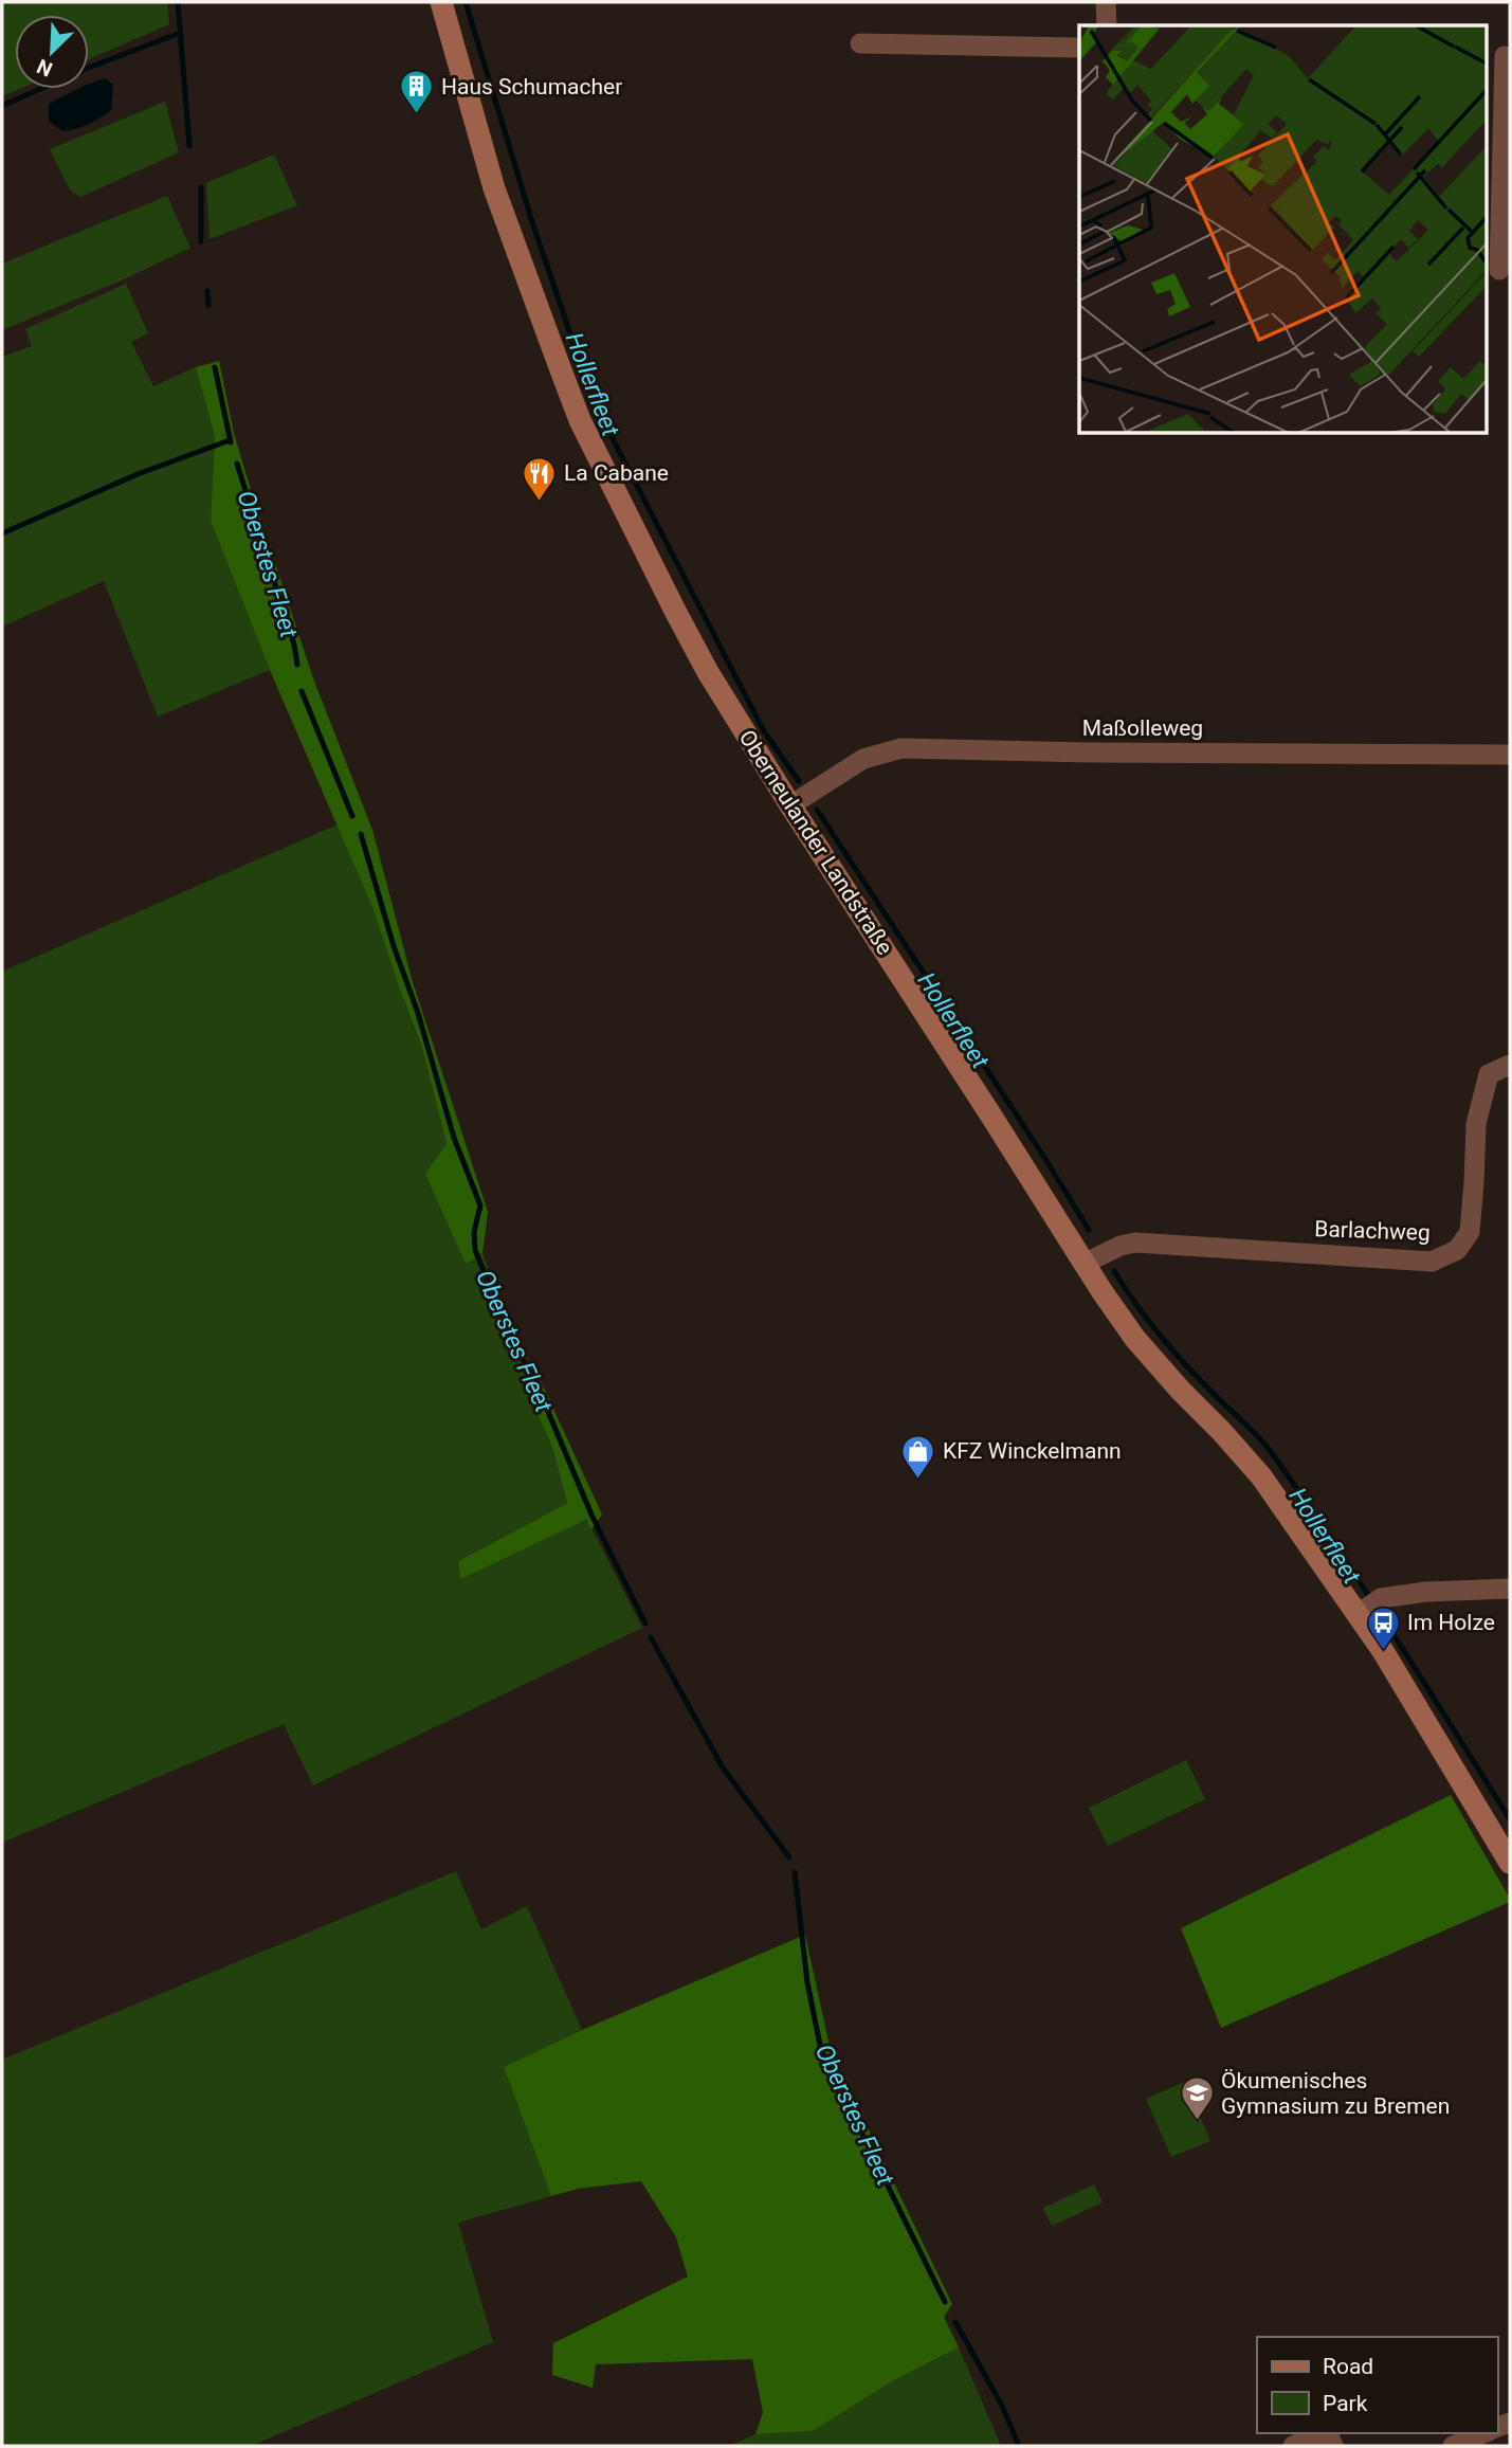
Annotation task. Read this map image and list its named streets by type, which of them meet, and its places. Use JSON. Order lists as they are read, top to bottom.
{
  "streets": {
    "street": ["Maßolleweg", "Oberneulander Landstraße", "Barlachweg"]
  },
  "crossings": [
    ["Maßolleweg", "Oberneulander Landstraße"],
    ["Oberneulander Landstraße", "Barlachweg"]
  ],
  "water": ["Hollerfleet", "Oberstes Fleet"],
  "places": {
    "building": ["Haus Schumacher"],
    "restaurant": ["La Cabane"],
    "shop": ["KFZ Winckelmann"],
    "bus stop": ["Im Holze"],
    "school or university": ["Ökumenisches Gymnasium zu Bremen"]
  },
  "legend": ["Road", "Park"],
  "north": "bottom left"
}
